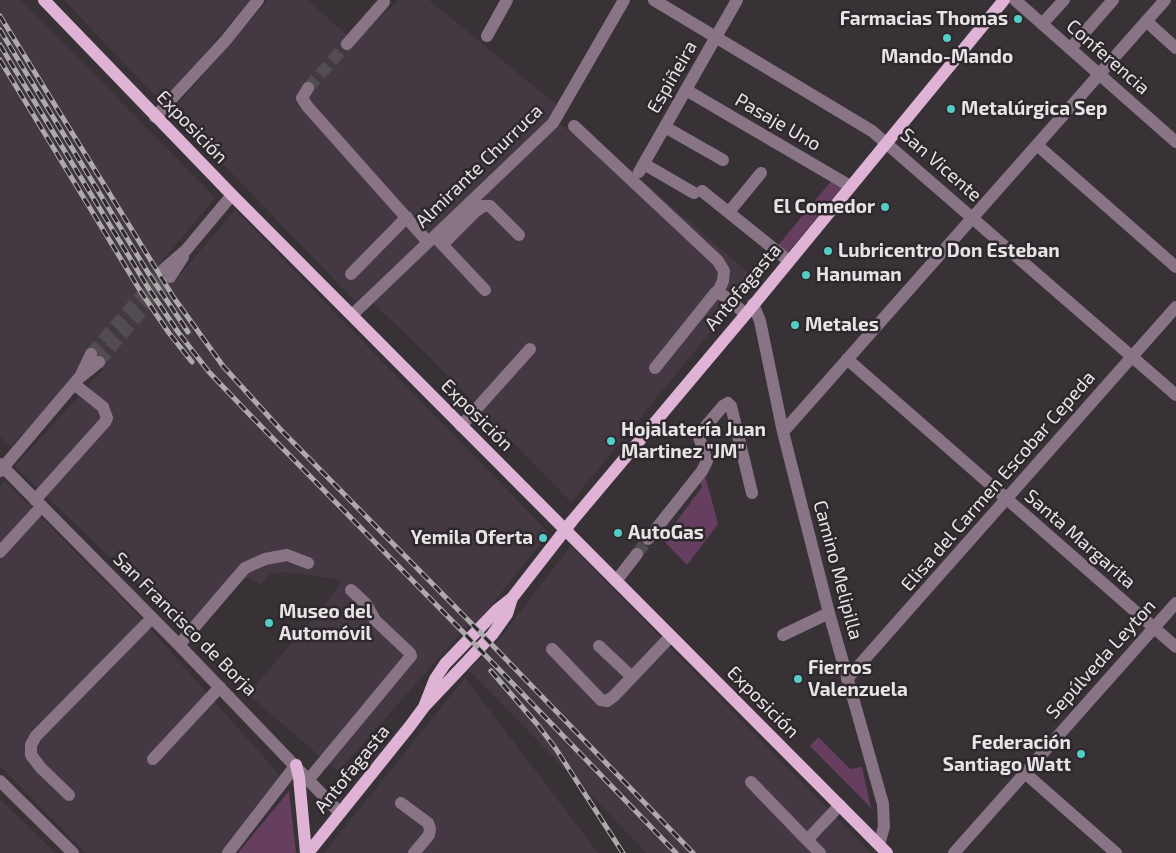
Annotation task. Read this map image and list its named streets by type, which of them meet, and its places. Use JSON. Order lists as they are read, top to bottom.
{
  "streets": {
    "main road": ["Exposición", "Antofagasta"],
    "street": [
      "Conferencia",
      "Espiñeira",
      "Pasaje Uno",
      "San Vicente",
      "Almirante Churruca",
      "Elisa del Carmen Escobar Cepeda",
      "Santa Margarita",
      "Camino Melipilla",
      "San Francisco de Borja",
      "Sepúlveda Leyton"
    ]
  },
  "crossings": [
    ["Espiñeira", "Pasaje Uno"],
    ["Espiñeira", "San Vicente"],
    ["Pasaje Uno", "Antofagasta"],
    ["Exposición", "Almirante Churruca"],
    ["Exposición", "Antofagasta"],
    ["Exposición", "Camino Melipilla"],
    ["San Vicente", "Antofagasta"],
    ["San Vicente", "Elisa del Carmen Escobar Cepeda"],
    ["Antofagasta", "Camino Melipilla"],
    ["Antofagasta", "San Francisco de Borja"],
    ["Elisa del Carmen Escobar Cepeda", "Santa Margarita"],
    ["Elisa del Carmen Escobar Cepeda", "Camino Melipilla"],
    ["Santa Margarita", "Sepúlveda Leyton"]
  ],
  "places": [
    "Farmacias Thomas",
    "Mando-Mando",
    "Metalúrgica Sep",
    "El Comedor",
    "Lubricentro Don Esteban",
    "Hanuman",
    "Metales",
    "Hojalatería Juan Martinez \"JM\"",
    "AutoGas",
    "Yemila Oferta",
    "Museo del Automóvil",
    "Fierros Valenzuela",
    "Federación Santiago Watt"
  ]
}
